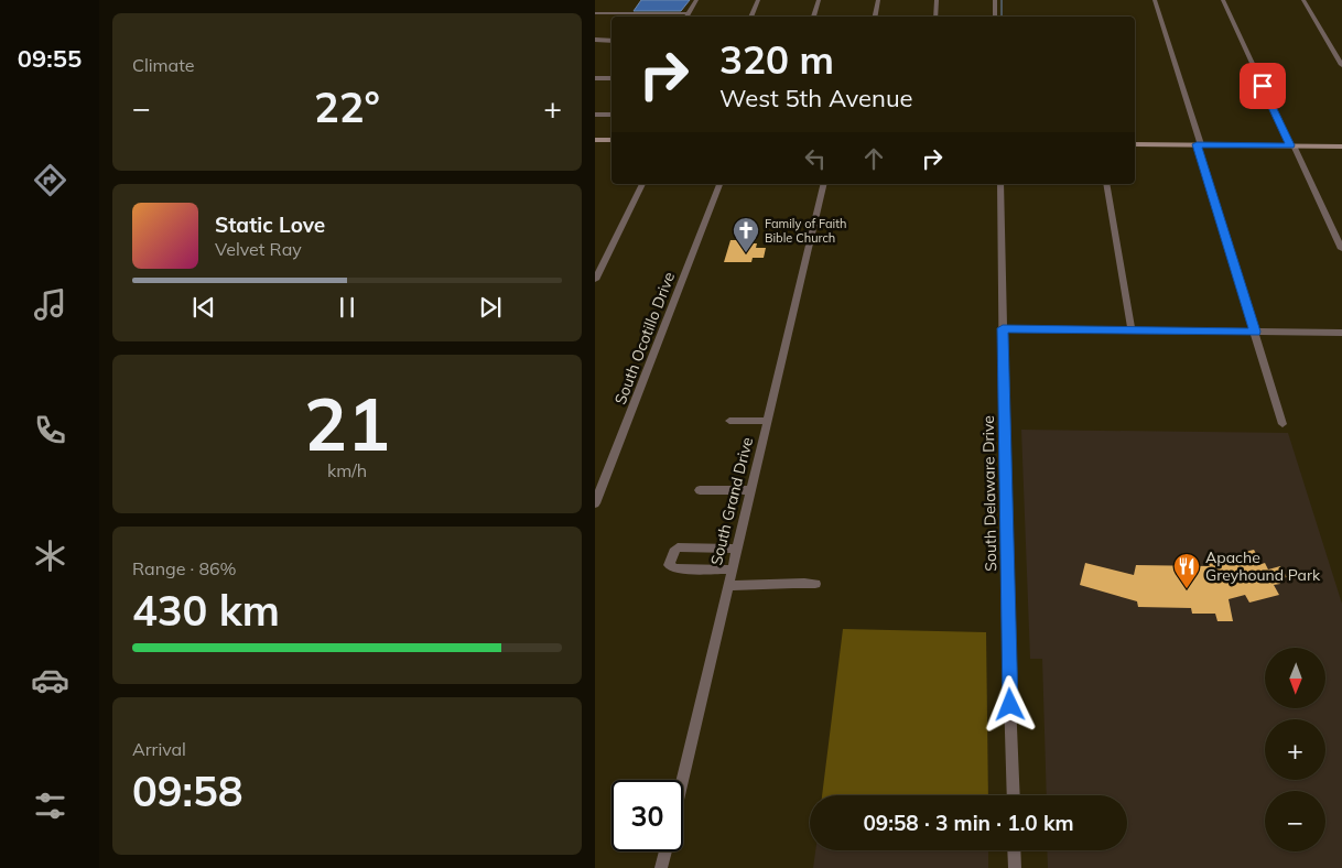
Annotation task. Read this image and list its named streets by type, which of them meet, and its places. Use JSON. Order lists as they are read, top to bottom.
{
  "streets": {
    "street": ["South Ocotillo Drive", "South Delaware Drive", "South Grand Drive"]
  },
  "places": {
    "church": ["Family of Faith Bible Church"],
    "restaurant": ["Apache Greyhound Park"]
  },
  "north": "bottom",
  "page": {
    "tabs": "09:55",
    "tile": [
      "Climate",
      ["21", "km/h"],
      ["Range · 86%", "430 km"],
      ["Arrival", "09:58"]
    ],
    "turn": ["320 m", "West 5th Avenue"],
    "heat": ["−", "22°", "+"],
    "song": ["Static Love", "Velvet Ray"],
    "map_buttons": ["+", "−"],
    "limit": "30",
    "trip": "09:58 · 3 min · 1.0 km"
  }
}
